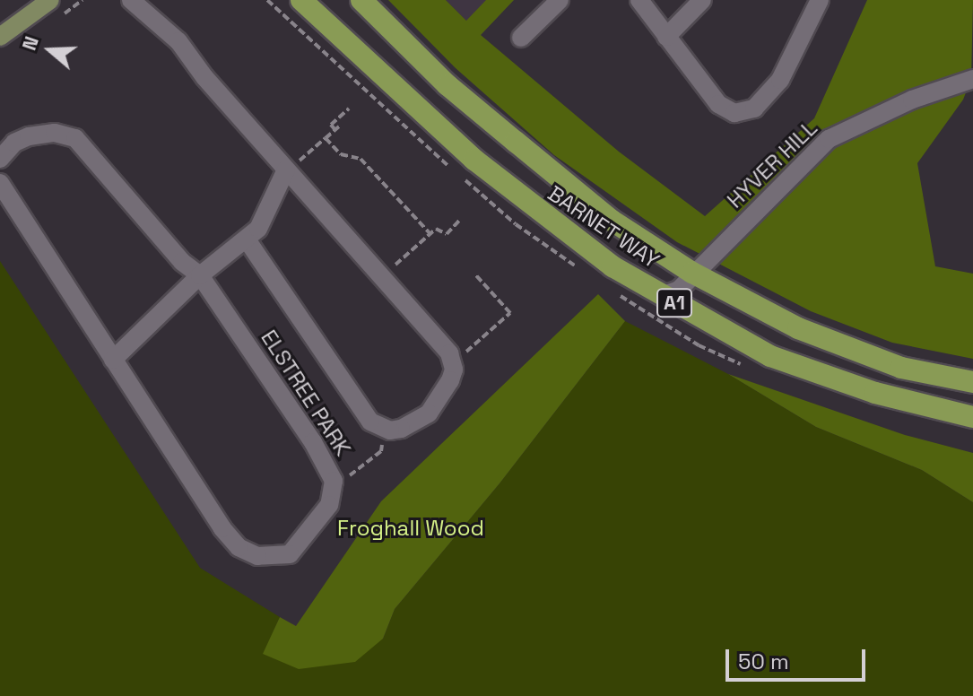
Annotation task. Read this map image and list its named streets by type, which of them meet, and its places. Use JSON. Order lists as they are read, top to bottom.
{
  "streets": {
    "highway": ["BARNET WAY", "A1"],
    "street": ["HYVER HILL", "ELSTREE PARK"]
  },
  "crossings": [
    ["HYVER HILL", "BARNET WAY"]
  ],
  "parks": ["Froghall Wood"],
  "scale_bar": "50 m",
  "north": "left"
}
